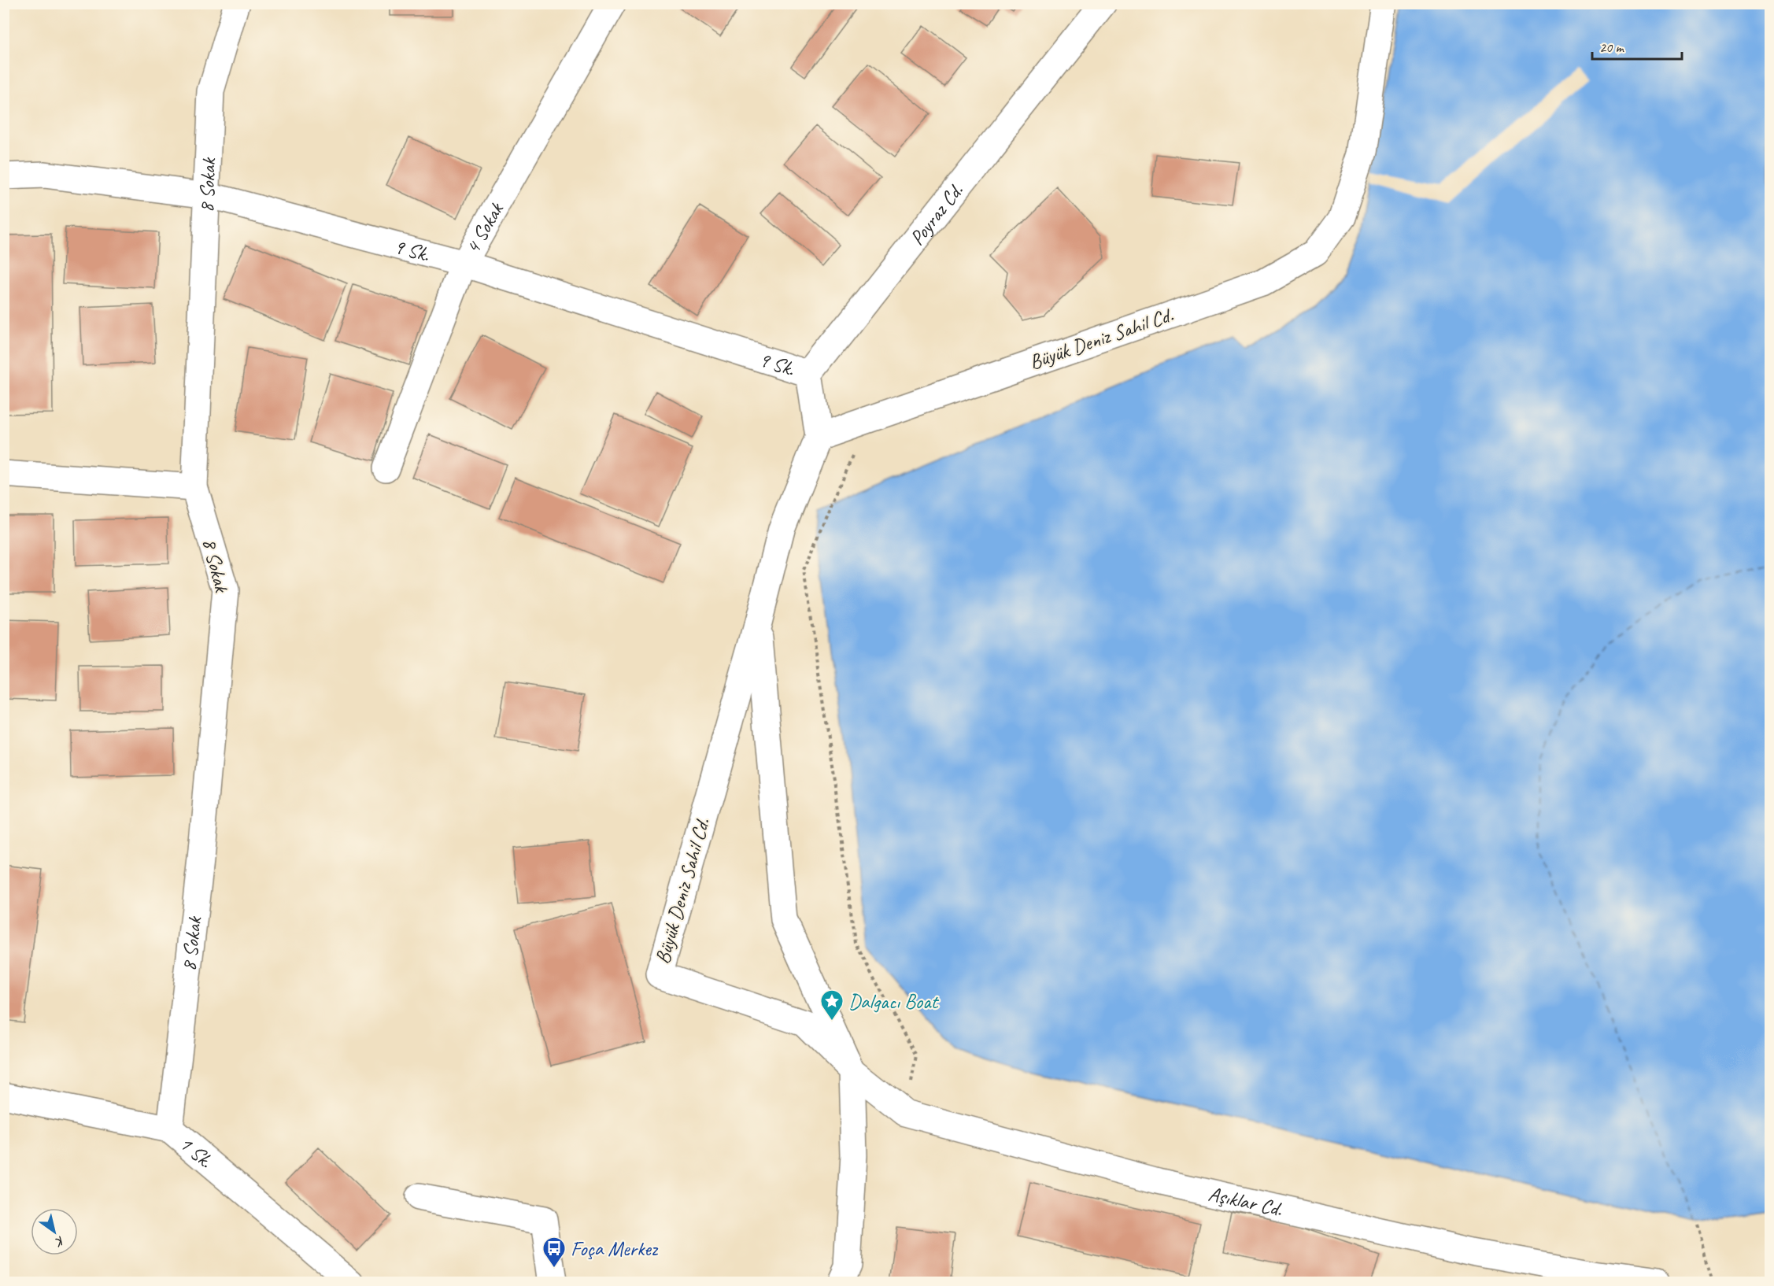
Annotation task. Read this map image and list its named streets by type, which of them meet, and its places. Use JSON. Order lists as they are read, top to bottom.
{
  "streets": {
    "street": [
      "8 Sokak",
      "Poyraz Cd.",
      "4 Sokak",
      "9 Sk.",
      "Büyük Deniz Sahil Cd.",
      "1 Sk.",
      "Aşıklar Cd."
    ]
  },
  "crossings": [
    ["8 Sokak", "9 Sk."],
    ["8 Sokak", "1 Sk."],
    ["Poyraz Cd.", "9 Sk."],
    ["4 Sokak", "9 Sk."],
    ["Büyük Deniz Sahil Cd.", "Aşıklar Cd."]
  ],
  "places": {
    "place": ["Dalgacı Boat"],
    "bus stop": ["Foça Merkez"]
  },
  "scale_bar": "20 m",
  "north": "bottom right"
}
